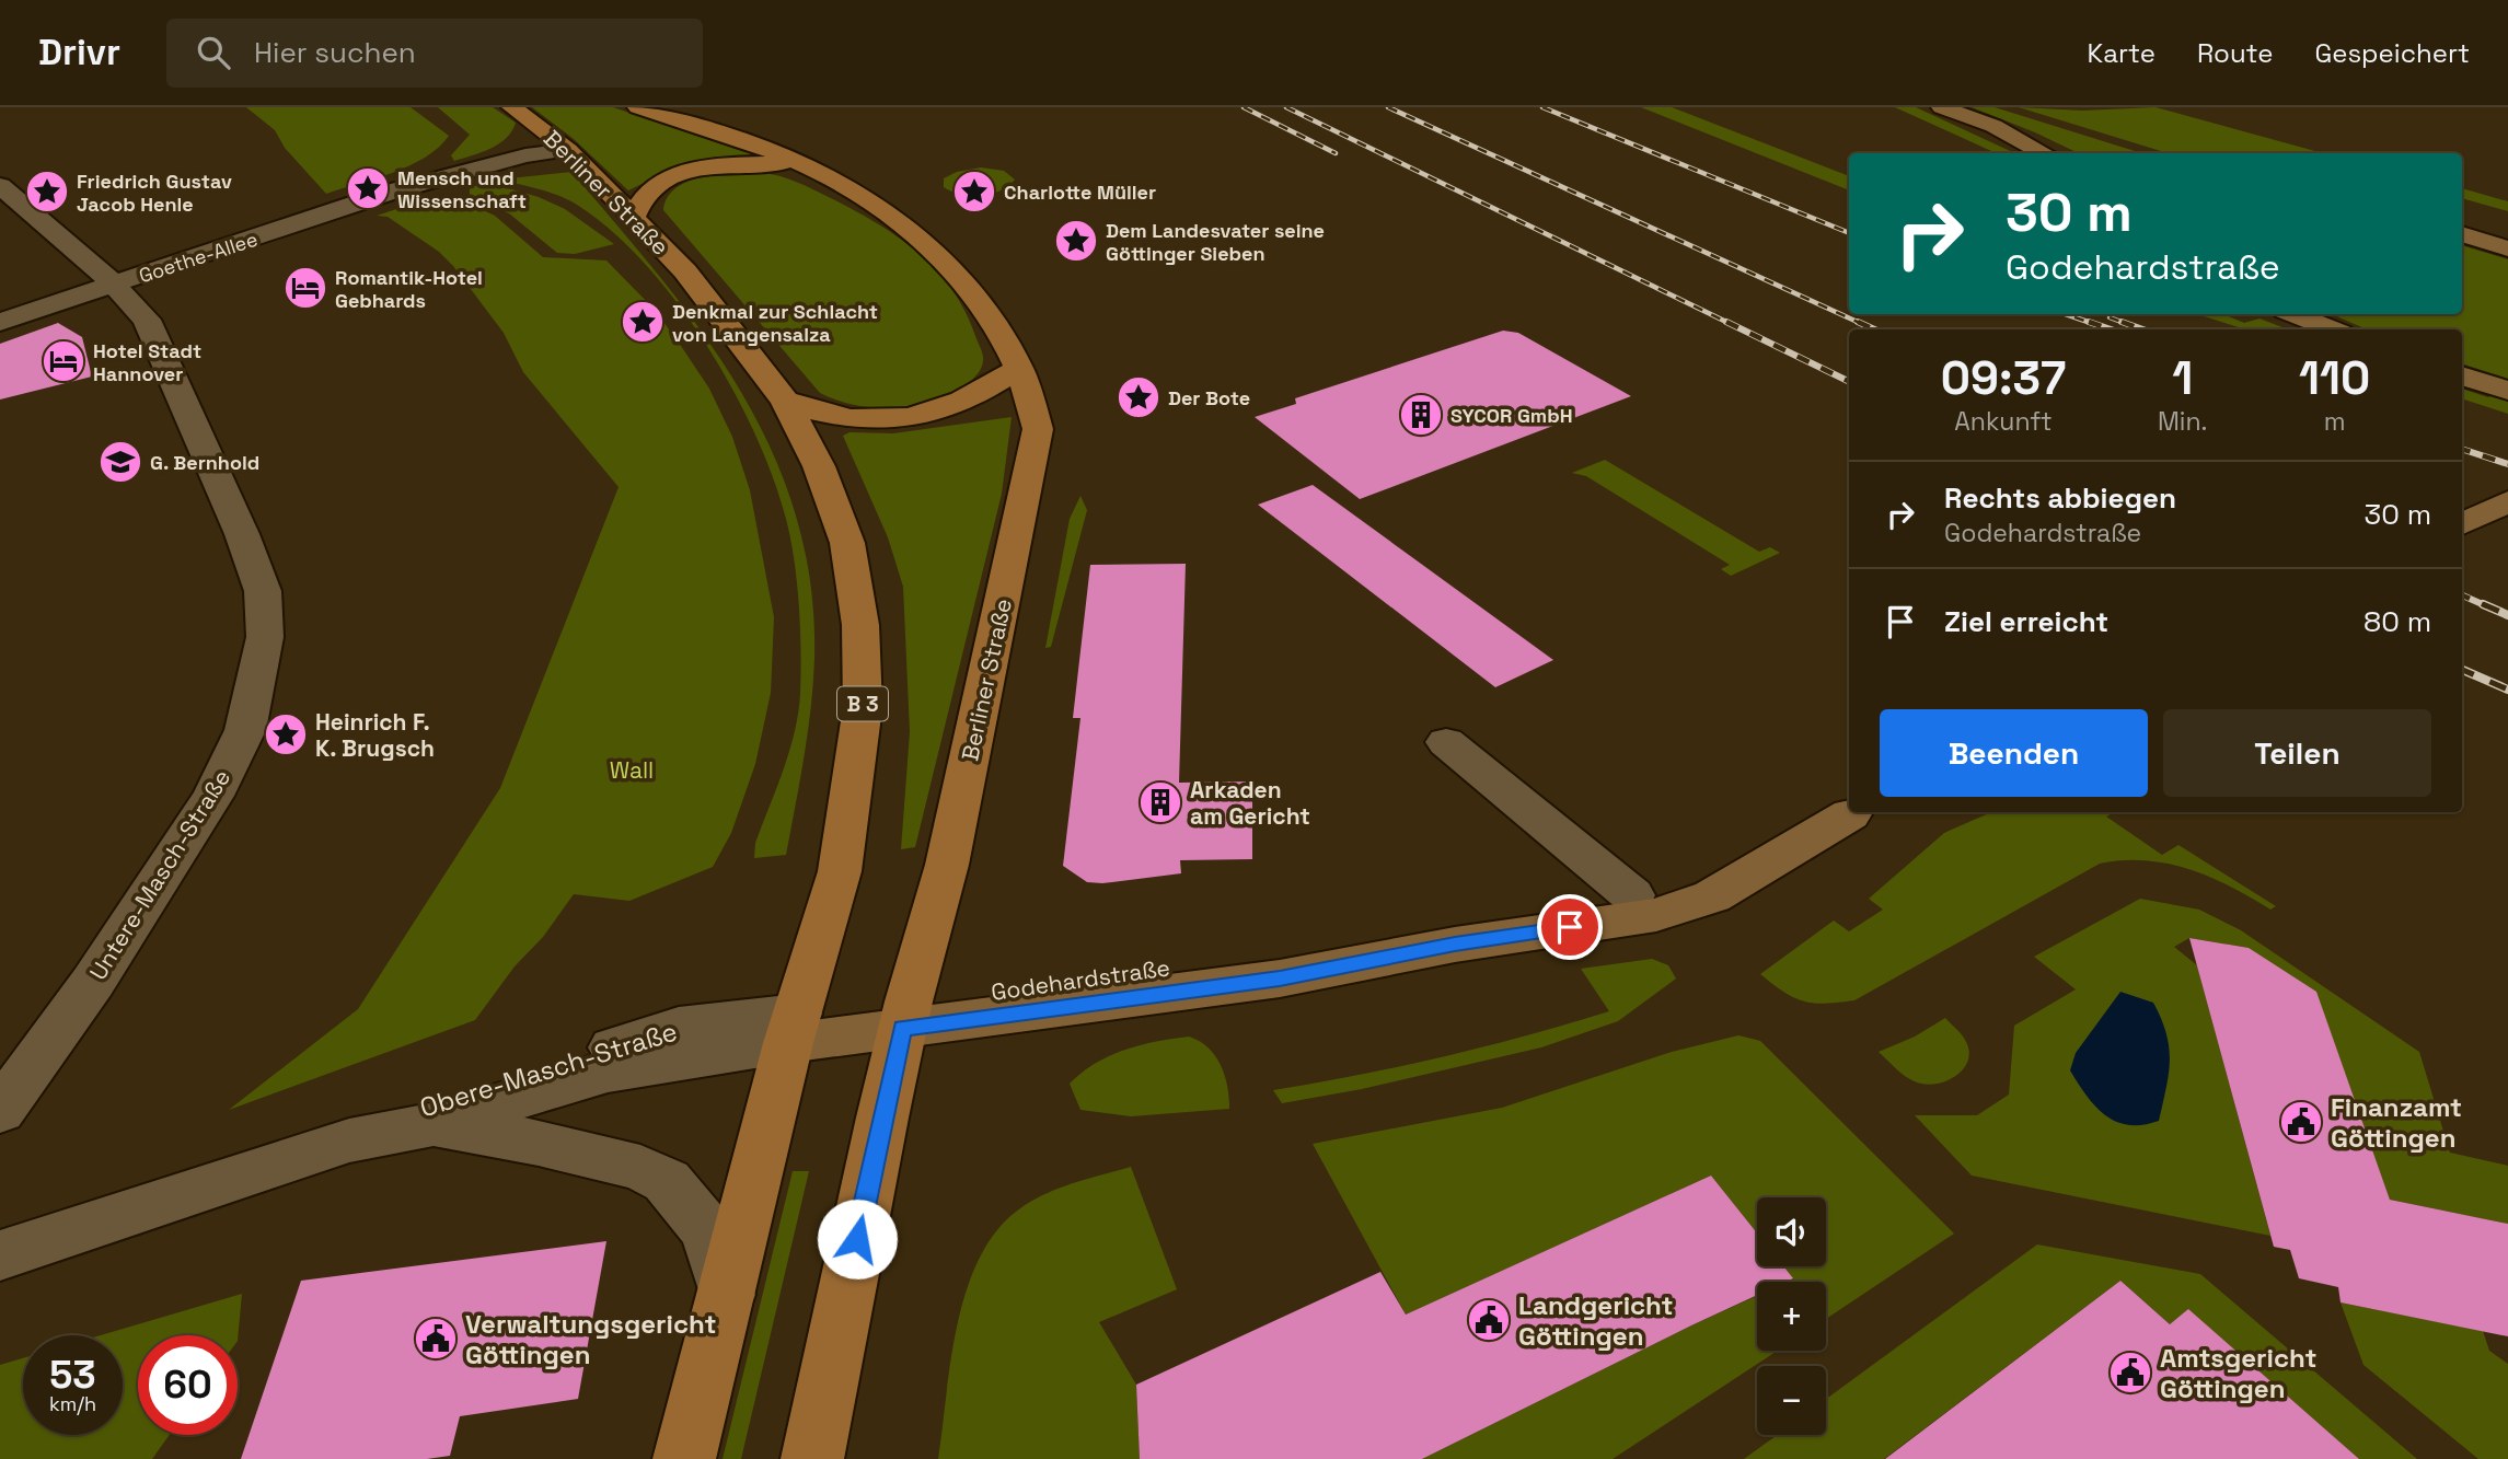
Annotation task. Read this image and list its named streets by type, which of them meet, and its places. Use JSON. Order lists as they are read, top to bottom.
{
  "streets": {
    "main road": ["Berliner Straße", "B 3"],
    "street": [
      "Goethe-Allee",
      "Untere-Masch-Straße",
      "Godehardstraße",
      "Obere-Masch-Straße"
    ]
  },
  "crossings": [
    ["Berliner Straße", "Goethe-Allee"],
    ["Berliner Straße", "Godehardstraße"],
    ["Berliner Straße", "Obere-Masch-Straße"],
    ["Goethe-Allee", "Untere-Masch-Straße"],
    ["Godehardstraße", "Obere-Masch-Straße"]
  ],
  "parks": ["Wall"],
  "places": {
    "place": [
      "Mensch und Wissenschaft",
      "Friedrich Gustav Jacob Henle",
      "Charlotte Müller",
      "Dem Landesvater seine Göttinger Sieben",
      "Denkmal zur Schlacht von Langensalza",
      "Der Bote",
      "Heinrich F. K. Brugsch"
    ],
    "hotel": ["Romantik-Hotel Gebhards", "Hotel Stadt Hannover"],
    "building": ["SYCOR GmbH", "Arkaden am Gericht"],
    "school or university": ["G. Bernhold"],
    "public building": [
      "Finanzamt Göttingen",
      "Landgericht Göttingen",
      "Verwaltungsgericht Göttingen",
      "Amtsgericht Göttingen"
    ]
  },
  "page": {
    "header": "Drivr",
    "search": "Hier suchen",
    "nav": ["Karte", "Route", "Gespeichert"],
    "turn": ["30 m", "Godehardstraße"],
    "eta": [
      "09:37",
      "Ankunft",
      "1",
      "Min.",
      "110",
      "m"
    ],
    "list": [
      {
        "name": "Rechts abbiegen",
        "note": "Godehardstraße",
        "value": "30 m"
      },
      {
        "name": "Ziel erreicht",
        "value": "80 m"
      }
    ],
    "buttons": ["Beenden", "Teilen"],
    "map_buttons": ["+", "−"],
    "speed": "53 km/h",
    "limit": "60"
  }
}
